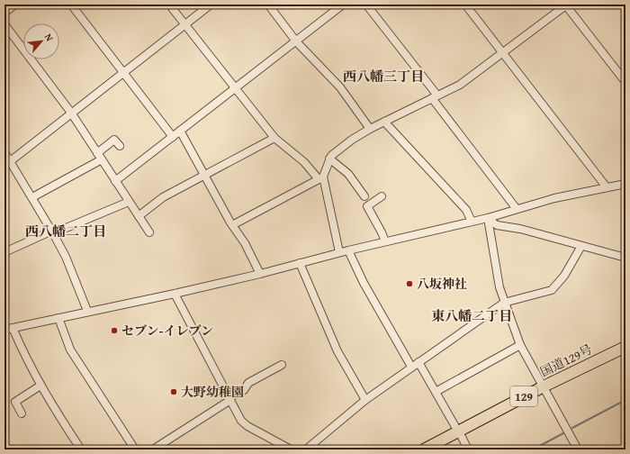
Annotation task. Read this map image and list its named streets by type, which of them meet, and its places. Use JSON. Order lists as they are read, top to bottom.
{
  "streets": {
    "highway": ["国道129号", "129"]
  },
  "districts": ["西八幡三丁目", "西八幡二丁目", "東八幡二丁目"],
  "places": ["八坂神社", "セブン-イレブン", "大野幼稚園"],
  "north": "top right"
}
